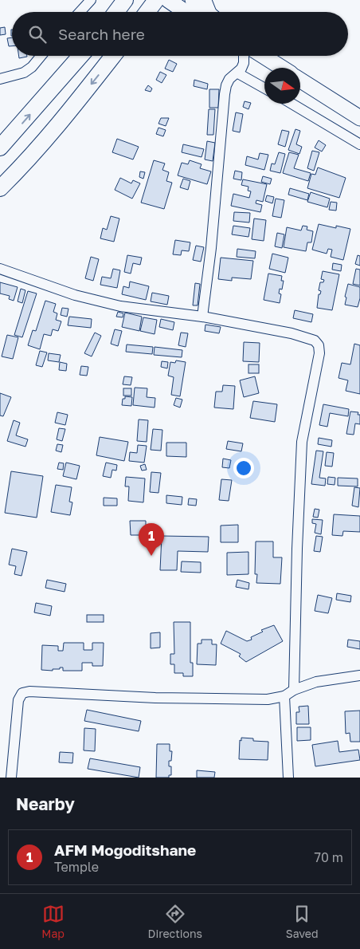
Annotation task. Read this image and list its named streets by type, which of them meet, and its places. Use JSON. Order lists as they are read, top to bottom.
{
  "north": "right",
  "page": {
    "search": "Search here",
    "pins": "1",
    "heading": "Nearby",
    "list": [
      {
        "mark": "1",
        "name": "AFM Mogoditshane",
        "note": "Temple",
        "value": "70 m"
      }
    ],
    "nav": ["Map", "Directions", "Saved"]
  }
}
